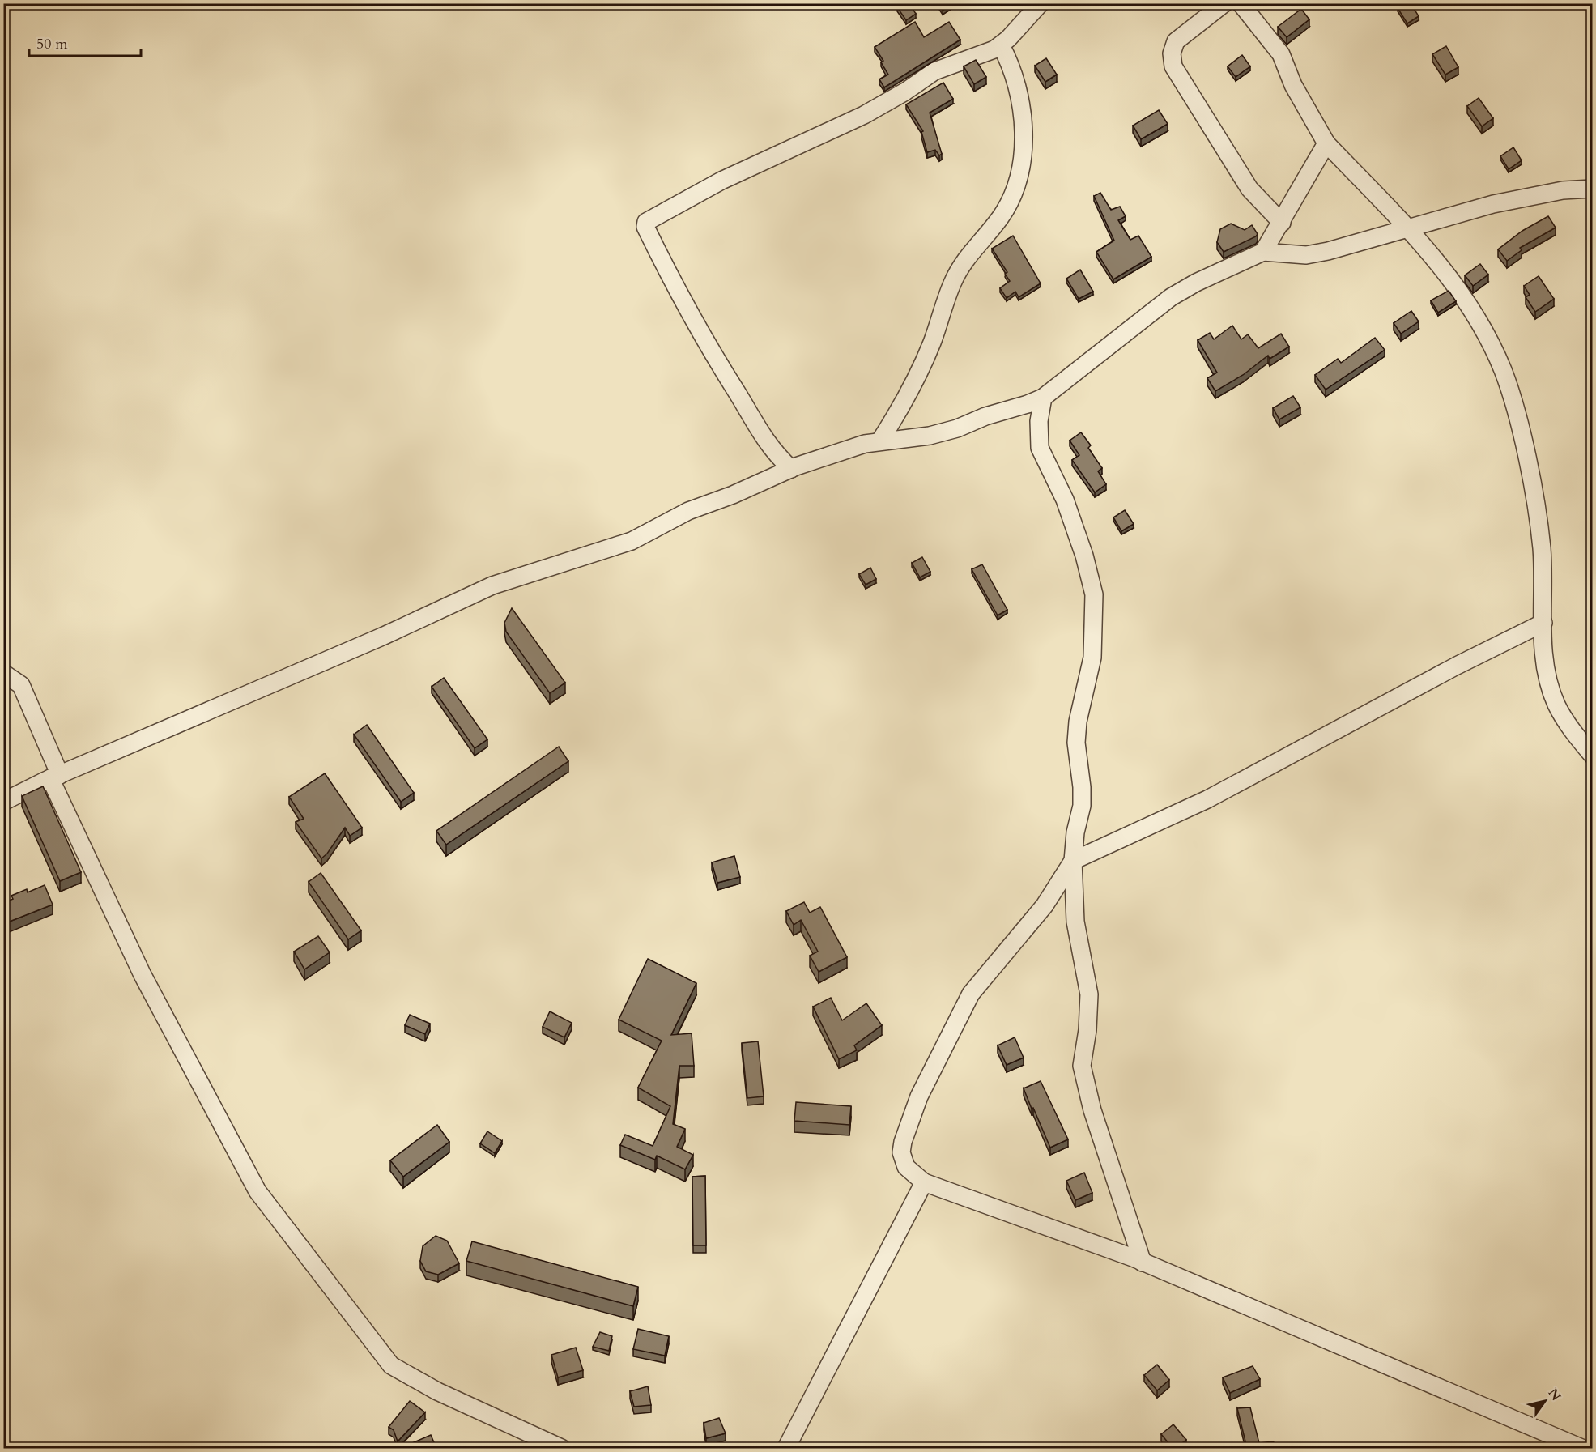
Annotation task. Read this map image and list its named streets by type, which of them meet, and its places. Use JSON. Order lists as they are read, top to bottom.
{
  "scale_bar": "50 m",
  "north": "top right"
}
